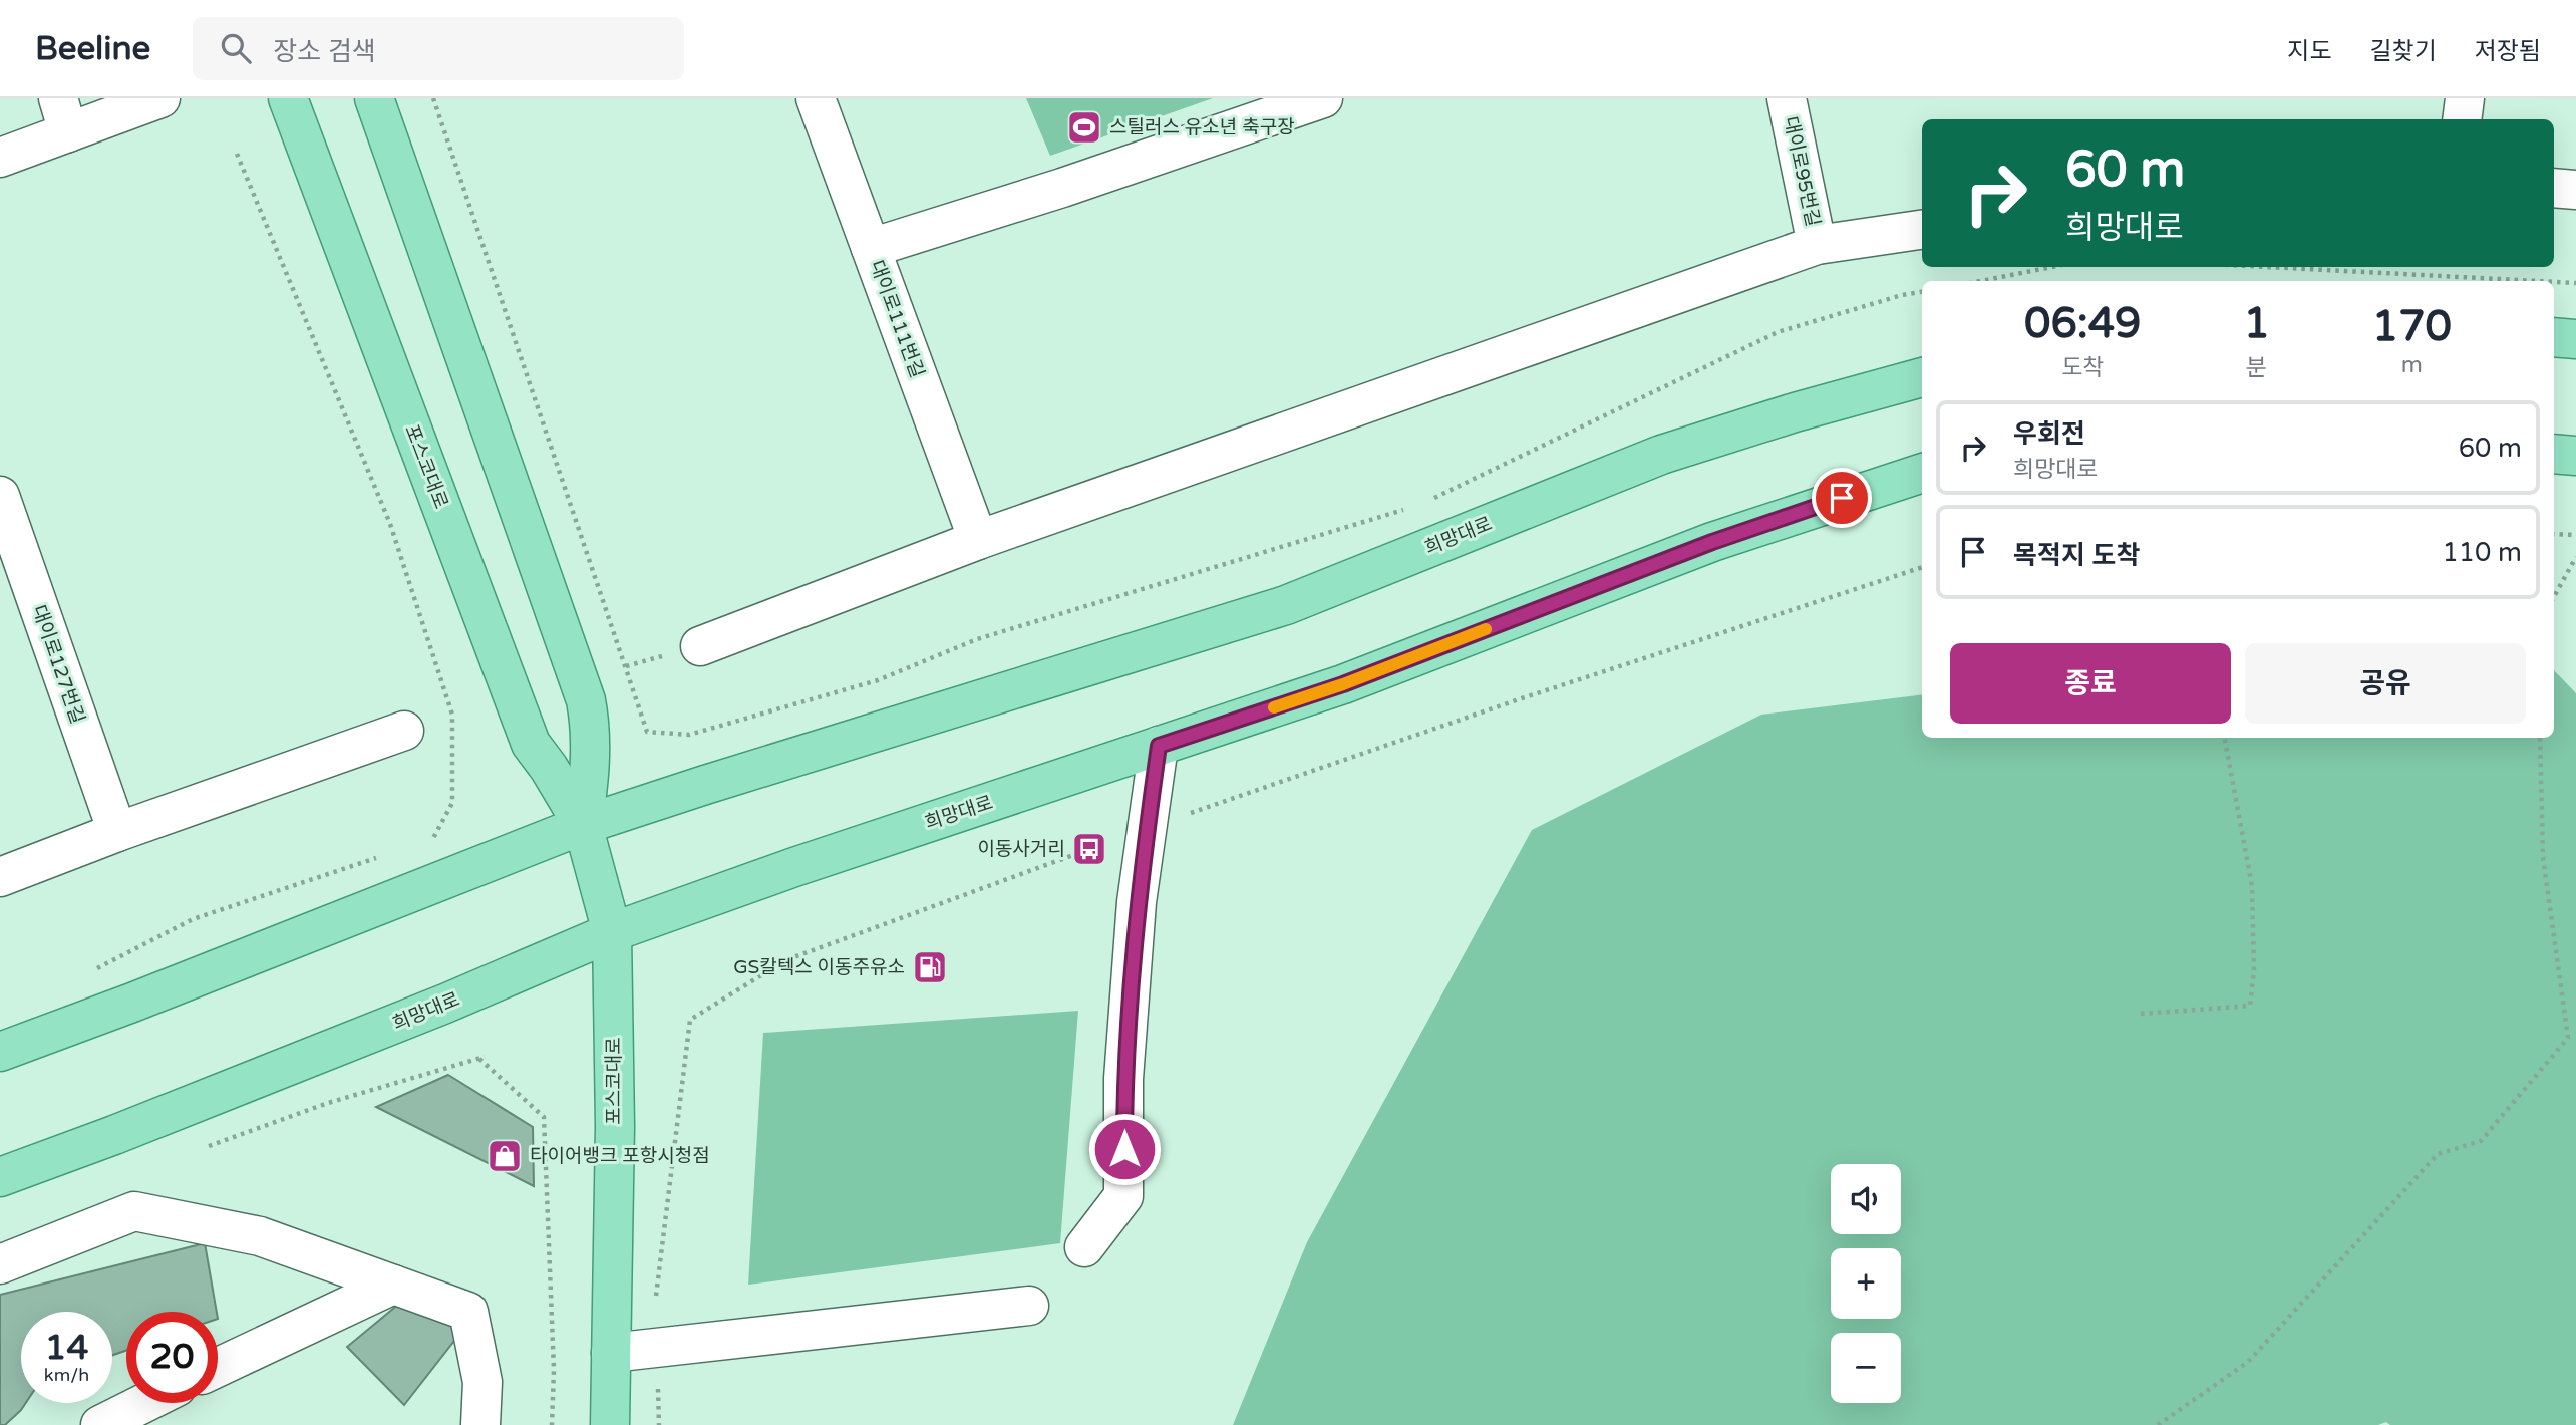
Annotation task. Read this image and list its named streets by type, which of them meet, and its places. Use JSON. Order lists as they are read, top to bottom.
{
  "streets": {
    "main road": ["포스코대로", "희망대로"],
    "street": ["대이로95번길", "대이로111번길", "대이로127번길"]
  },
  "crossings": [
    ["포스코대로", "희망대로"]
  ],
  "places": {
    "sports": ["스틸러스 유소년 축구장"],
    "bus stop": ["이동사거리"],
    "fuel station": ["GS칼텍스 이동주유소"],
    "shop": ["타이어뱅크 포항시청점"]
  },
  "page": {
    "header": "Beeline",
    "search": "장소 검색",
    "nav": ["지도", "길찾기", "저장됨"],
    "turn": ["60 m", "희망대로"],
    "eta": [
      "06:49",
      "도착",
      "1",
      "분",
      "170",
      "m"
    ],
    "list": [
      {
        "name": "우회전",
        "note": "희망대로",
        "value": "60 m"
      },
      {
        "name": "목적지 도착",
        "value": "110 m"
      }
    ],
    "buttons": ["종료", "공유"],
    "map_buttons": ["+", "−"],
    "speed": "14 km/h",
    "limit": "20"
  }
}
